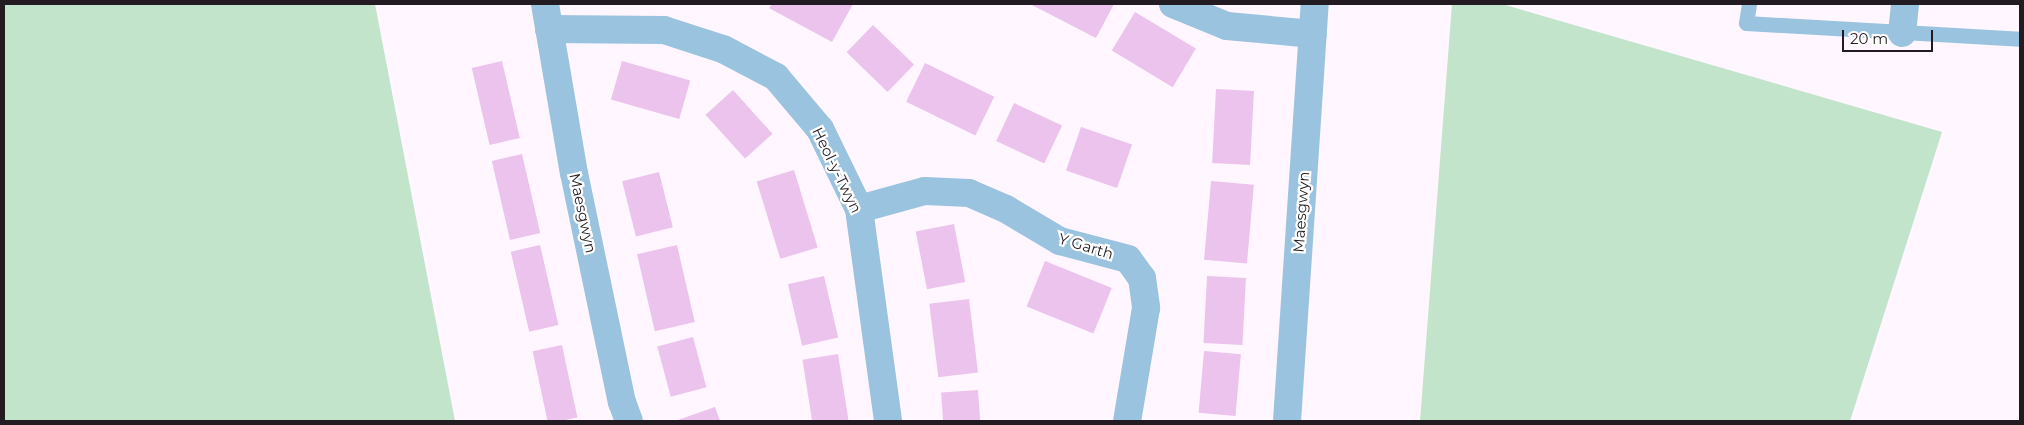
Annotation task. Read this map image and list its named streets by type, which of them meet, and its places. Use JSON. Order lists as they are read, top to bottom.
{
  "streets": {
    "street": ["Heol-y-Twyn", "Maesgwyn", "Y Garth"]
  },
  "crossings": [
    ["Heol-y-Twyn", "Maesgwyn"],
    ["Heol-y-Twyn", "Y Garth"]
  ],
  "scale_bar": "20 m"
}
